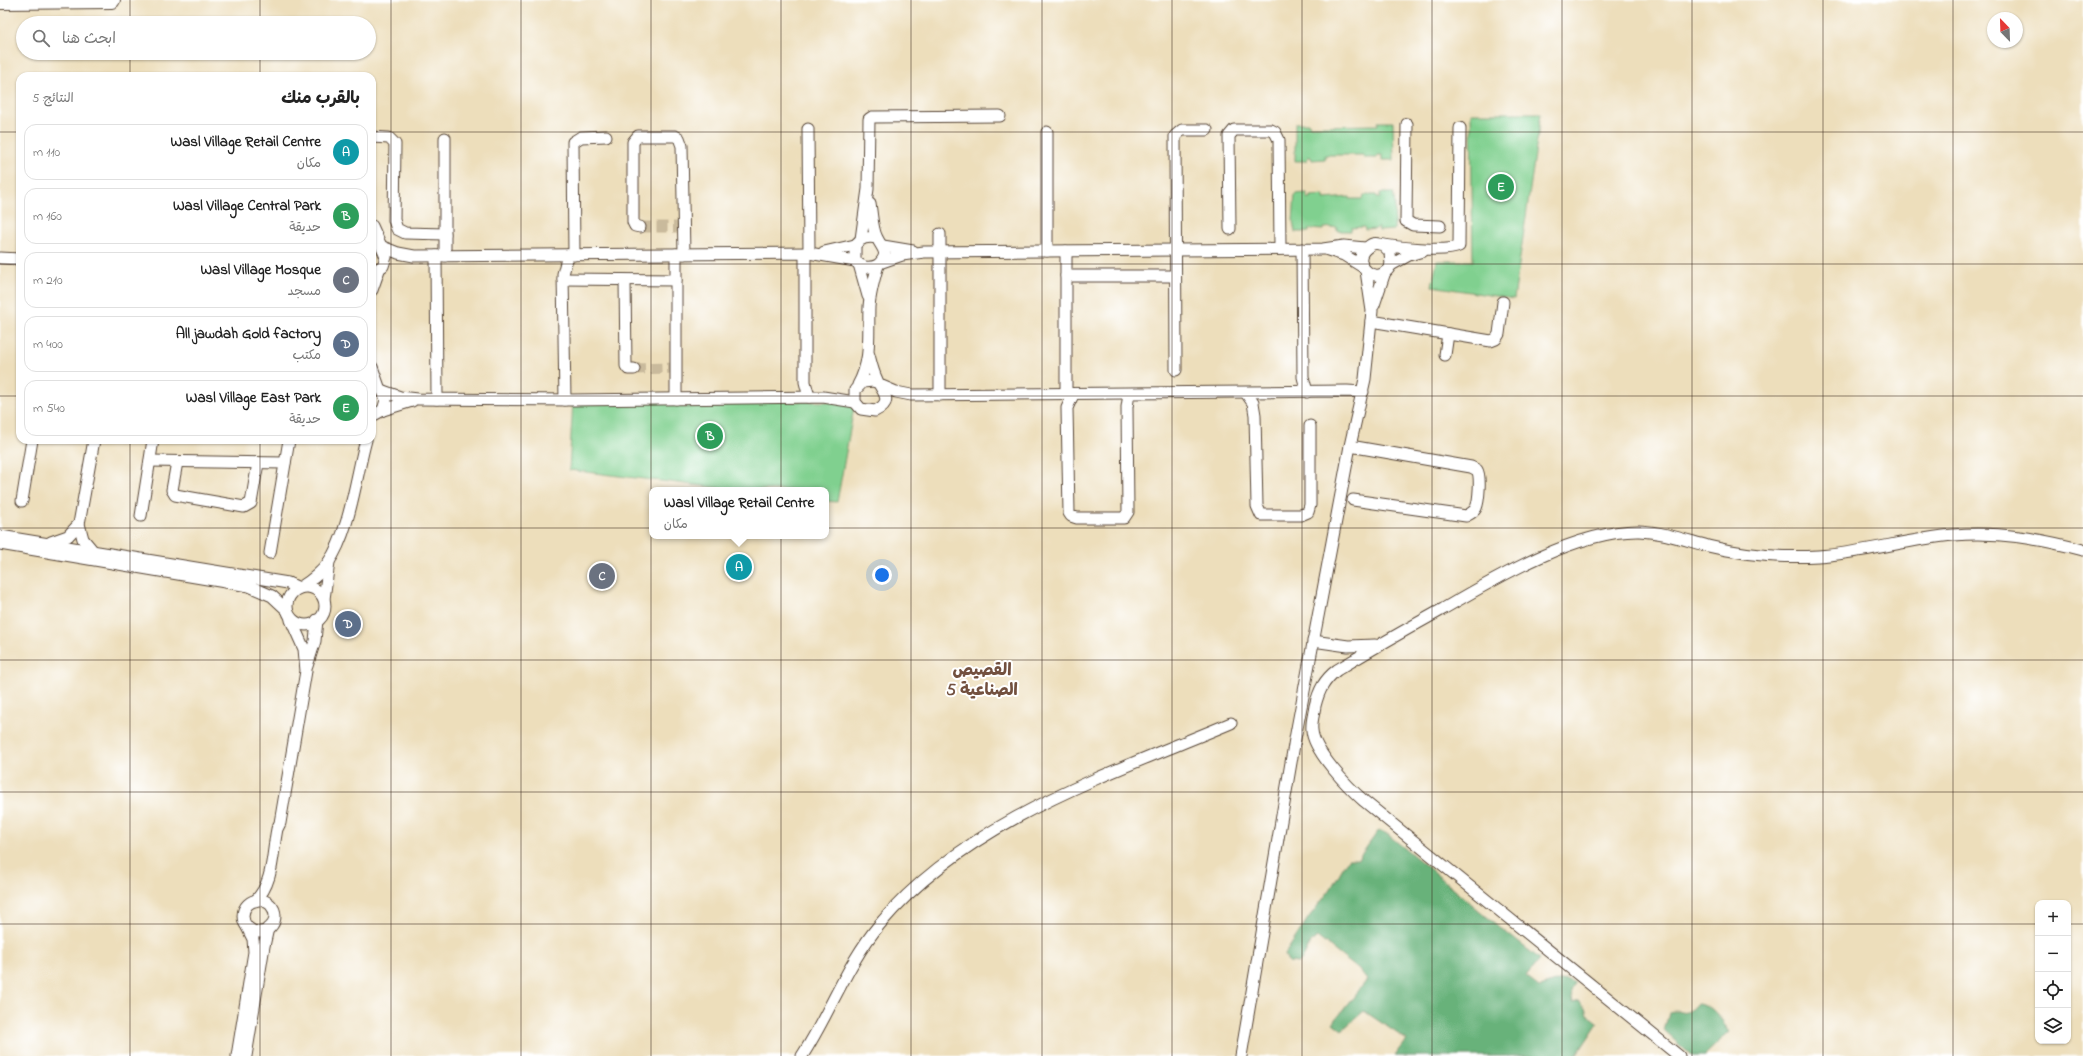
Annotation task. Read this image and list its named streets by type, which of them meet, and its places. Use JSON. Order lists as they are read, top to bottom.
{
  "districts": ["القصيص الصناعية 5"],
  "north": "top left",
  "page": {
    "search": "ابحث هنا",
    "heading": ["بالقرب منك", "النتائج: 5"],
    "list": [
      {
        "mark": "A",
        "name": "Wasl Village Retail Centre",
        "note": "مكان",
        "value": "110 m"
      },
      {
        "mark": "B",
        "name": "Wasl Village Central Park",
        "note": "حديقة",
        "value": "160 m"
      },
      {
        "mark": "C",
        "name": "Wasl Village Mosque",
        "note": "مسجد",
        "value": "210 m"
      },
      {
        "mark": "D",
        "name": "All jawdah Gold factory",
        "note": "مكتب",
        "value": "400 m"
      },
      {
        "mark": "E",
        "name": "Wasl Village East Park",
        "note": "حديقة",
        "value": "540 m"
      }
    ],
    "pins": [
      "E",
      "B",
      "A",
      "C",
      "D"
    ],
    "popup": ["Wasl Village Retail Centre", "مكان"],
    "map_buttons": ["+", "−"]
  }
}
